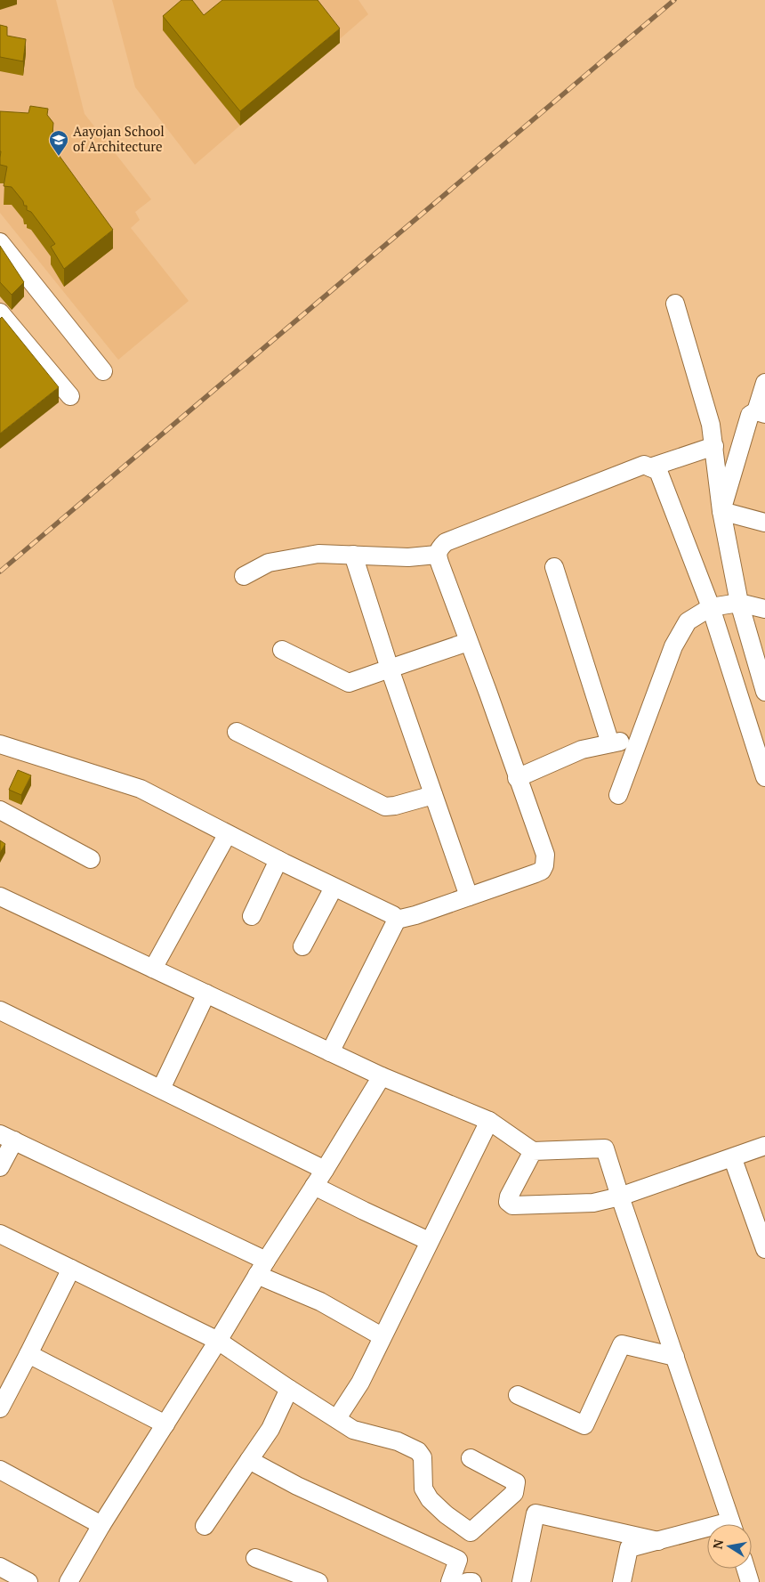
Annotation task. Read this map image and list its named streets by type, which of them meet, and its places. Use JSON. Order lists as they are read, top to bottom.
{
  "places": {
    "school or university": ["Aayojan School of Architecture"]
  },
  "north": "left"
}
